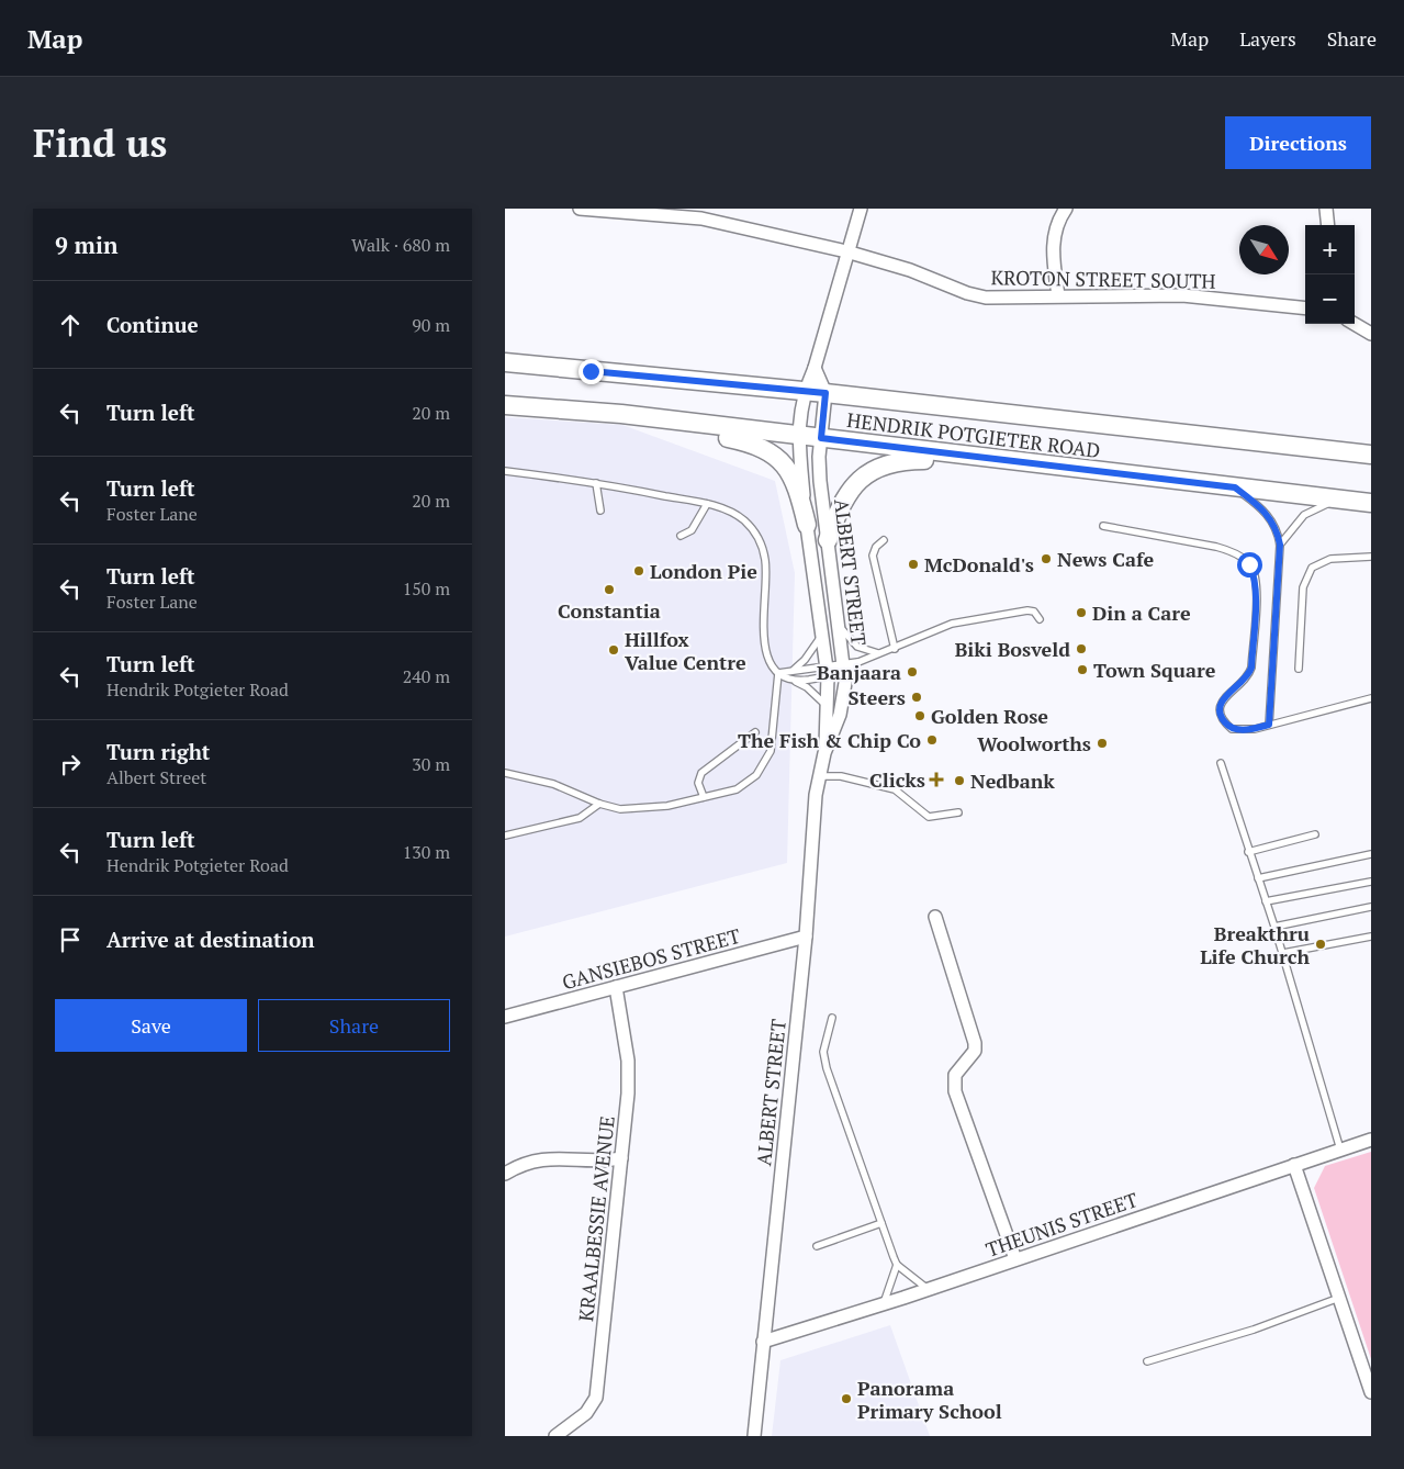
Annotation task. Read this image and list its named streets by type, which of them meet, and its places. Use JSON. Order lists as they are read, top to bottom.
{
  "streets": {
    "main road": ["HENDRIK POTGIETER ROAD"],
    "street": [
      "KROTON STREET SOUTH",
      "ALBERT STREET",
      "GANSIEBOS STREET",
      "KRAALBESSIE AVENUE",
      "THEUNIS STREET"
    ]
  },
  "crossings": [
    ["KROTON STREET SOUTH", "ALBERT STREET"],
    ["HENDRIK POTGIETER ROAD", "ALBERT STREET"],
    ["ALBERT STREET", "GANSIEBOS STREET"],
    ["ALBERT STREET", "THEUNIS STREET"],
    ["GANSIEBOS STREET", "KRAALBESSIE AVENUE"]
  ],
  "places": {
    "other": [
      "News Cafe",
      "McDonald's",
      "London Pie",
      "Constantia",
      "Din a Care",
      "Biki Bosveld",
      "Hillfox Value Centre",
      "Town Square",
      "Banjaara",
      "Steers",
      "Golden Rose",
      "The Fish & Chip Co",
      "Woolworths",
      "Nedbank",
      "Breakthru Life Church",
      "Panorama Primary School"
    ],
    "health": ["Clicks"]
  },
  "north": "bottom right",
  "page": {
    "header": "Map",
    "nav": ["Map", "Layers", "Share"],
    "buttons": [
      "Directions",
      ["Save", "Share"]
    ],
    "title": "Find us",
    "heading": ["9 min", "Walk · 680 m"],
    "map_buttons": ["+", "−"],
    "list": [
      ["Continue", "90 m"],
      ["Turn left", "20 m"],
      ["Turn left", "Foster Lane", "20 m"],
      ["Turn left", "Foster Lane", "150 m"],
      ["Turn left", "Hendrik Potgieter Road", "240 m"],
      ["Turn right", "Albert Street", "30 m"],
      ["Turn left", "Hendrik Potgieter Road", "130 m"],
      "Arrive at destination"
    ]
  }
}
